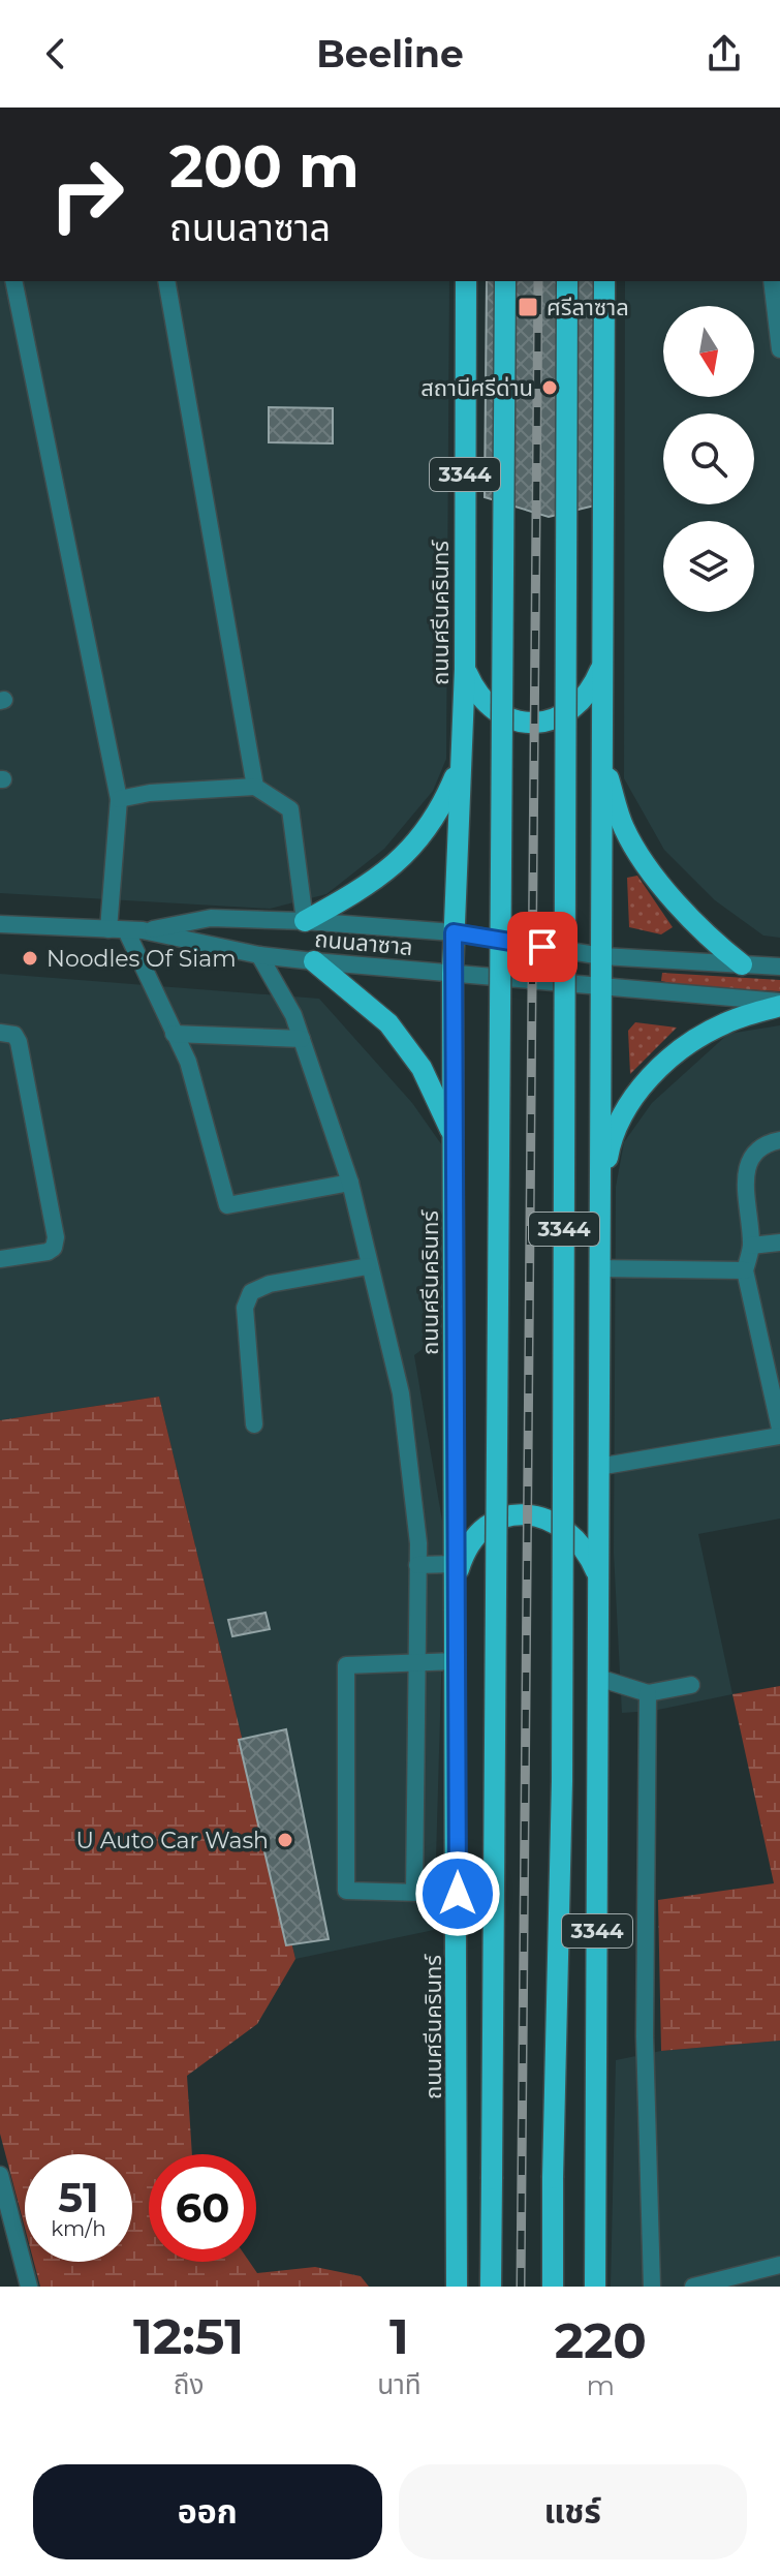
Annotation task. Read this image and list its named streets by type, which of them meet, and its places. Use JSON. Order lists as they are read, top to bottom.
{
  "streets": {
    "main road": ["3344", "ถนนศรีนครินทร์"],
    "street": ["ถนนลาซาล"]
  },
  "crossings": [
    ["3344", "ถนนลาซาล"],
    ["ถนนศรีนครินทร์", "ถนนลาซาล"]
  ],
  "places": {
    "transit": ["ศรีลาซาล"],
    "other": ["สถานีศรีด่าน", "Noodles Of Siam", "U Auto Car Wash"]
  },
  "north": "bottom",
  "page": {
    "header": "Beeline",
    "turn": ["200 m", "ถนนลาซาล"],
    "speed": "51 km/h",
    "limit": "60",
    "eta": [
      "12:51",
      "ถึง",
      "1",
      "นาที",
      "220",
      "m"
    ],
    "buttons": ["ออก", "แชร์"]
  }
}
